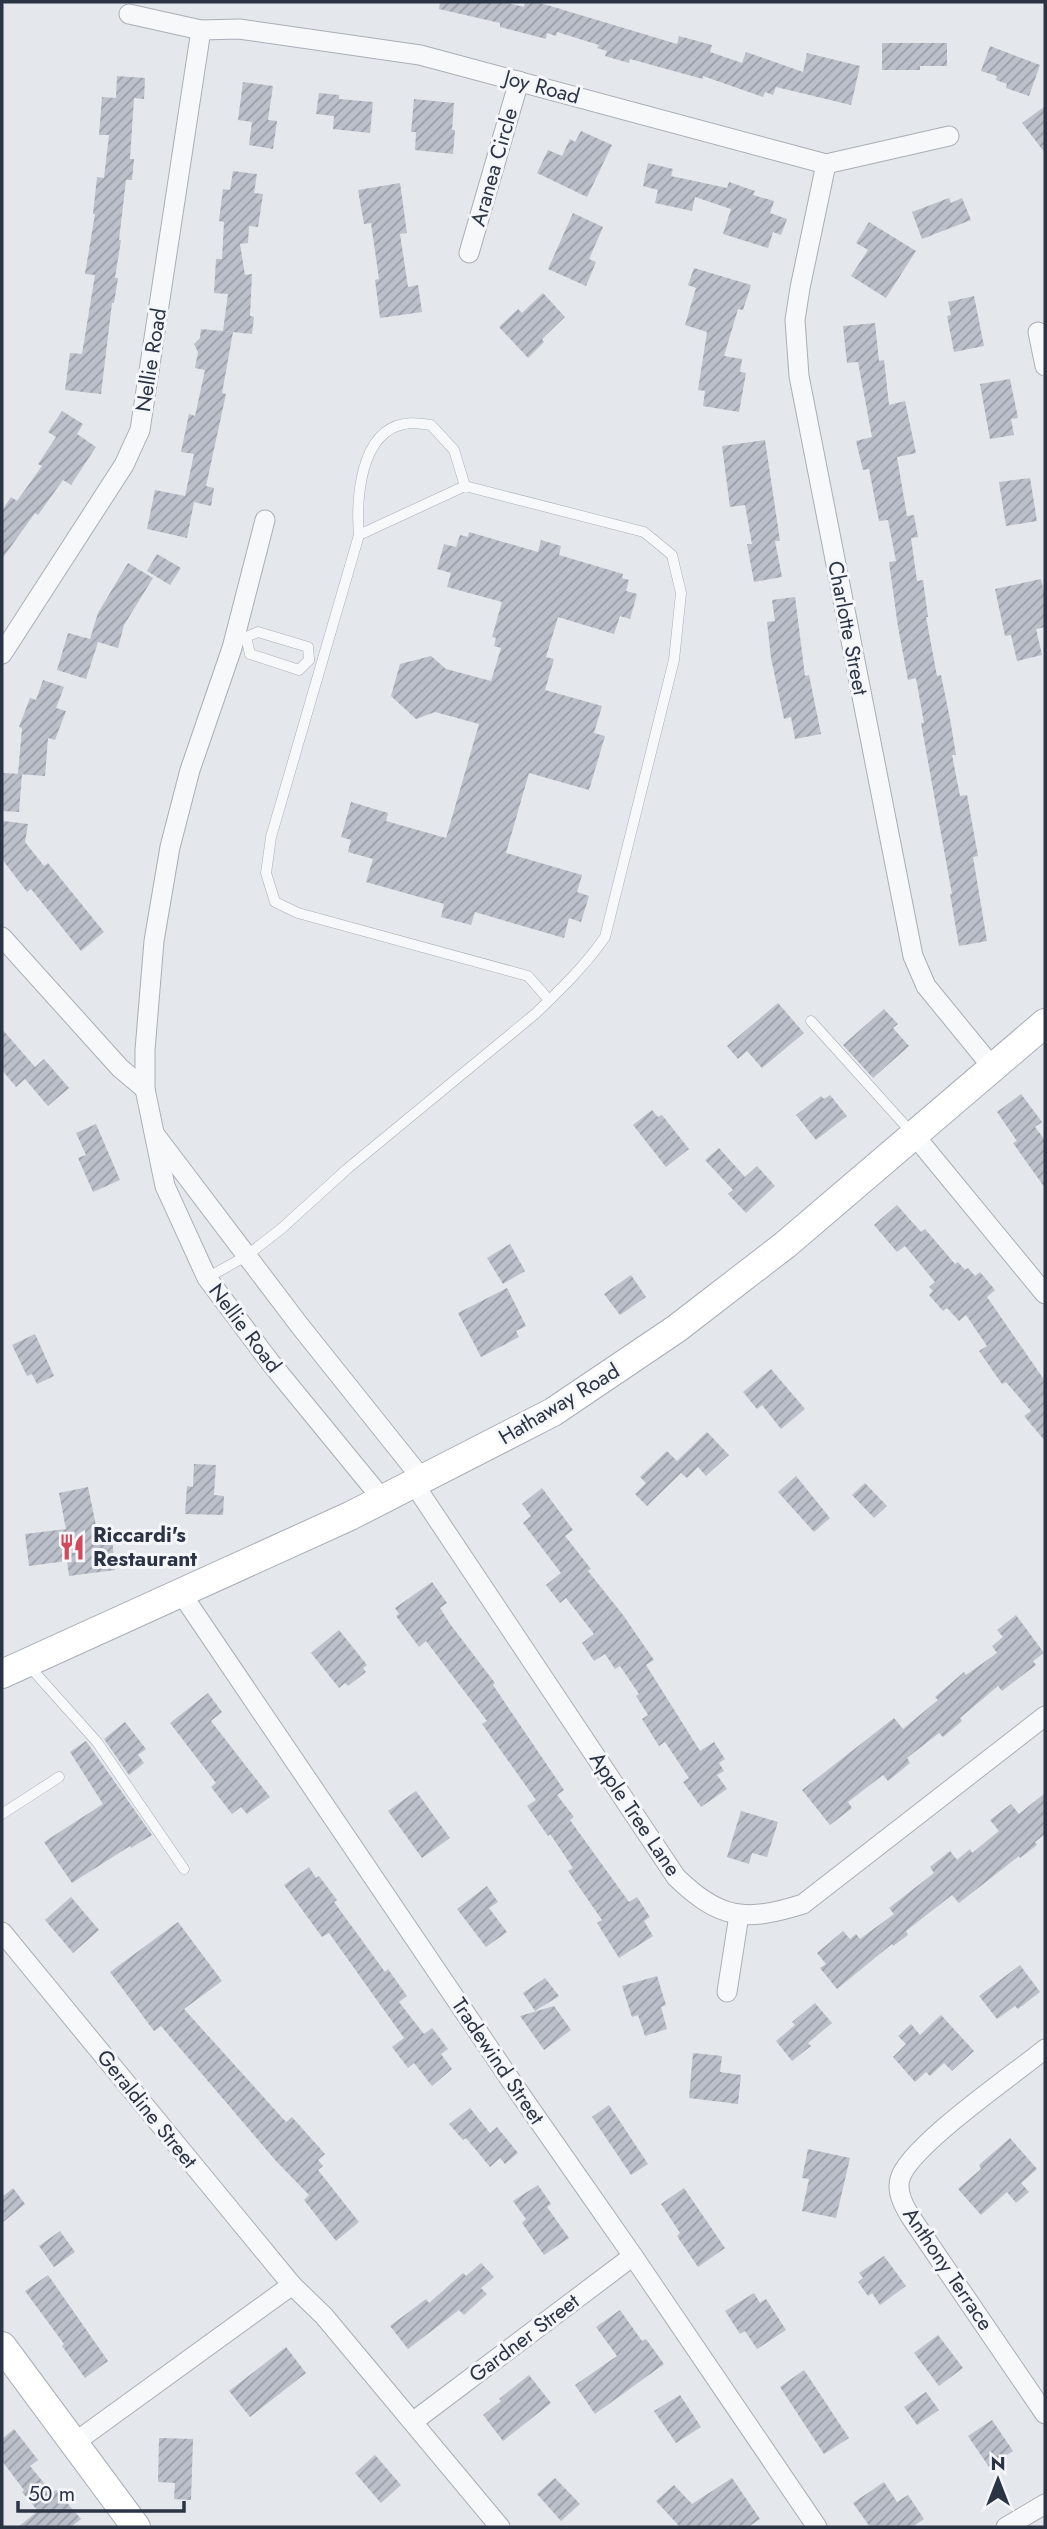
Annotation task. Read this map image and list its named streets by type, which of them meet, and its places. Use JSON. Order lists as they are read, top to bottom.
{
  "streets": {
    "main road": ["Hathaway Road"],
    "street": [
      "Joy Road",
      "Aranea Circle",
      "Nellie Road",
      "Charlotte Street",
      "Apple Tree Lane",
      "Tradewind Street",
      "Geraldine Street",
      "Anthony Terrace",
      "Gardner Street"
    ]
  },
  "crossings": [
    ["Joy Road", "Aranea Circle"],
    ["Joy Road", "Nellie Road"],
    ["Joy Road", "Charlotte Street"],
    ["Nellie Road", "Hathaway Road"],
    ["Nellie Road", "Apple Tree Lane"],
    ["Charlotte Street", "Hathaway Road"],
    ["Hathaway Road", "Apple Tree Lane"],
    ["Hathaway Road", "Tradewind Street"],
    ["Tradewind Street", "Gardner Street"],
    ["Geraldine Street", "Gardner Street"]
  ],
  "places": {
    "restaurant": ["Riccardi's Restaurant"]
  },
  "scale_bar": "50 m",
  "north": "top"
}
